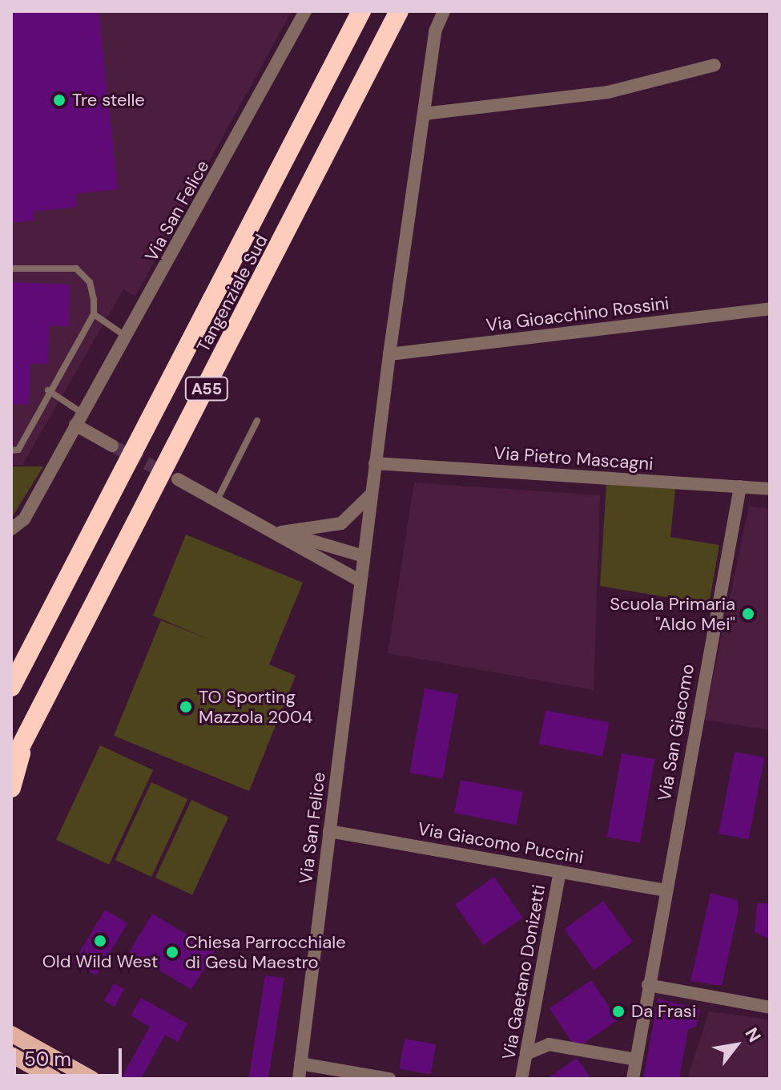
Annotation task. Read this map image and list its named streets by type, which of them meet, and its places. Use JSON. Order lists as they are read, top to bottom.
{
  "streets": {
    "highway": ["Tangenziale Sud", "A55"],
    "street": [
      "Via San Felice",
      "Via Gioacchino Rossini",
      "Via Pietro Mascagni",
      "Via San Giacomo",
      "Via Giacomo Puccini",
      "Via Gaetano Donizetti"
    ]
  },
  "crossings": [
    ["Via San Felice", "Via Gioacchino Rossini"],
    ["Via San Felice", "Via Pietro Mascagni"],
    ["Via San Felice", "Via Giacomo Puccini"],
    ["Via Pietro Mascagni", "Via San Giacomo"],
    ["Via San Giacomo", "Via Giacomo Puccini"],
    ["Via Giacomo Puccini", "Via Gaetano Donizetti"]
  ],
  "places": [
    "Tre stelle",
    "Scuola Primaria \"Aldo Mei\"",
    "TO Sporting Mazzola 2004",
    "Old Wild West",
    "Chiesa Parrocchiale di Gesù Maestro",
    "Da Frasi"
  ],
  "scale_bar": "50 m",
  "north": "top right"
}
